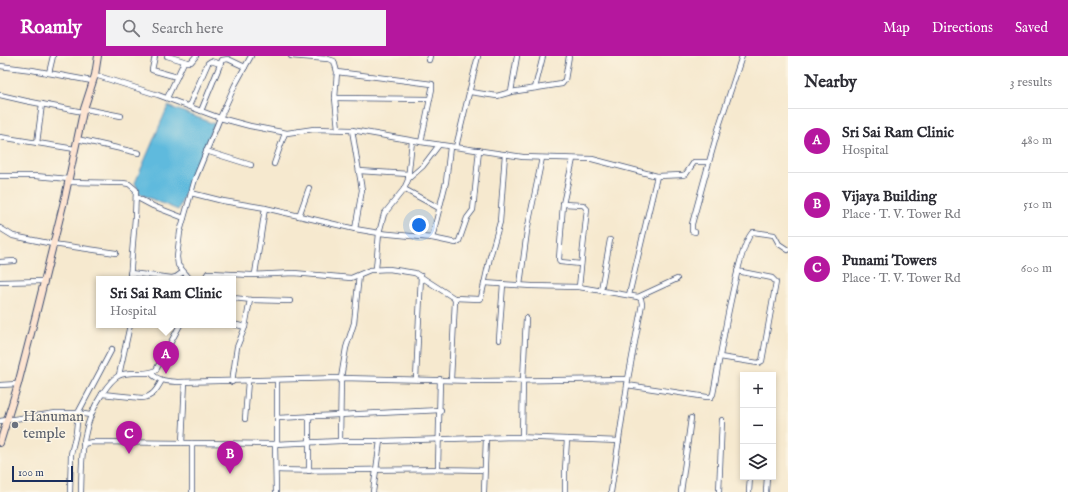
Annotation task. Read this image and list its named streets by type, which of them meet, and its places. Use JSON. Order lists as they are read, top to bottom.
{
  "places": ["Hanuman temple"],
  "scale_bar": "100 m",
  "page": {
    "header": "Roamly",
    "search": "Search here",
    "nav": ["Map", "Directions", "Saved"],
    "heading": ["Nearby", "3 results"],
    "list": [
      {
        "mark": "A",
        "name": "Sri Sai Ram Clinic",
        "note": "Hospital",
        "value": "480 m"
      },
      {
        "mark": "B",
        "name": "Vijaya Building",
        "note": "Place · T. V. Tower Rd",
        "value": "510 m"
      },
      {
        "mark": "C",
        "name": "Punami Towers",
        "note": "Place · T. V. Tower Rd",
        "value": "600 m"
      }
    ],
    "popup": ["Sri Sai Ram Clinic", "Hospital"],
    "pins": ["A", "C", "B"],
    "map_buttons": ["+", "−"],
    "scale": "100 m"
  }
}
